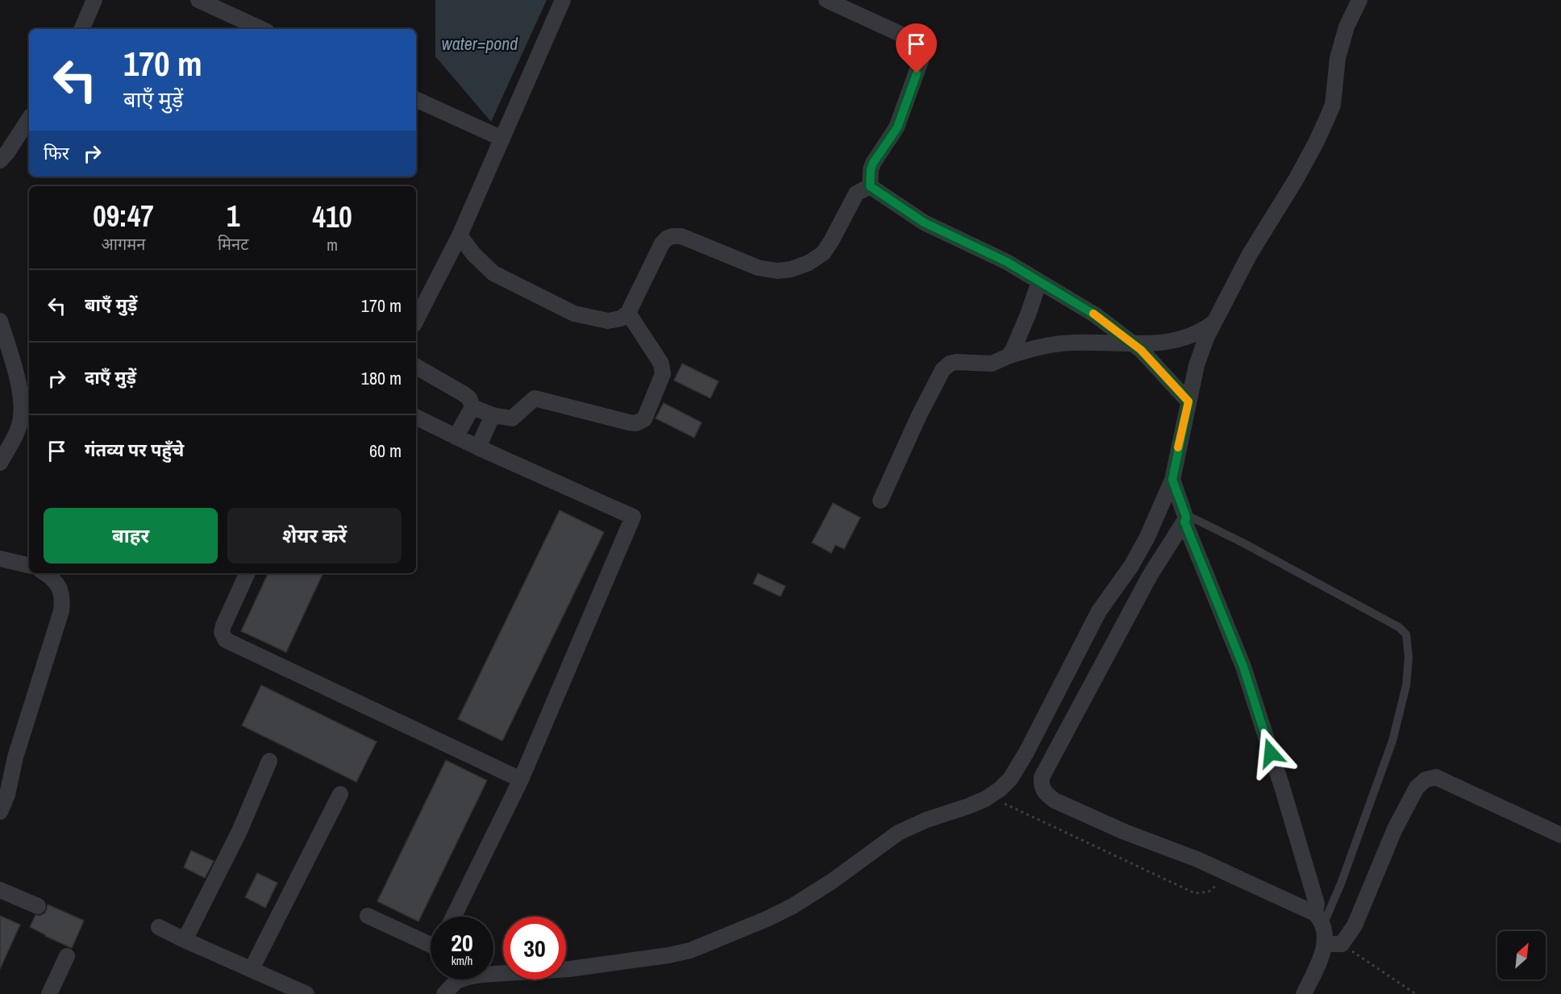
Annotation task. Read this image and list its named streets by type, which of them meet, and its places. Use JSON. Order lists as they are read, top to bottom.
{
  "water": ["water=pond"],
  "north": "top right",
  "page": {
    "turn": ["170 m", "बाएँ मुड़ें"],
    "then": "फिर",
    "eta": [
      "09:47",
      "आगमन",
      "1",
      "मिनट",
      "410",
      "m"
    ],
    "list": [
      {
        "name": "बाएँ मुड़ें",
        "value": "170 m"
      },
      {
        "name": "दाएँ मुड़ें",
        "value": "180 m"
      },
      {
        "name": "गंतव्य पर पहुँचे",
        "value": "60 m"
      }
    ],
    "buttons": ["बाहर", "शेयर करें"],
    "speed": "20 km/h",
    "limit": "30"
  }
}
